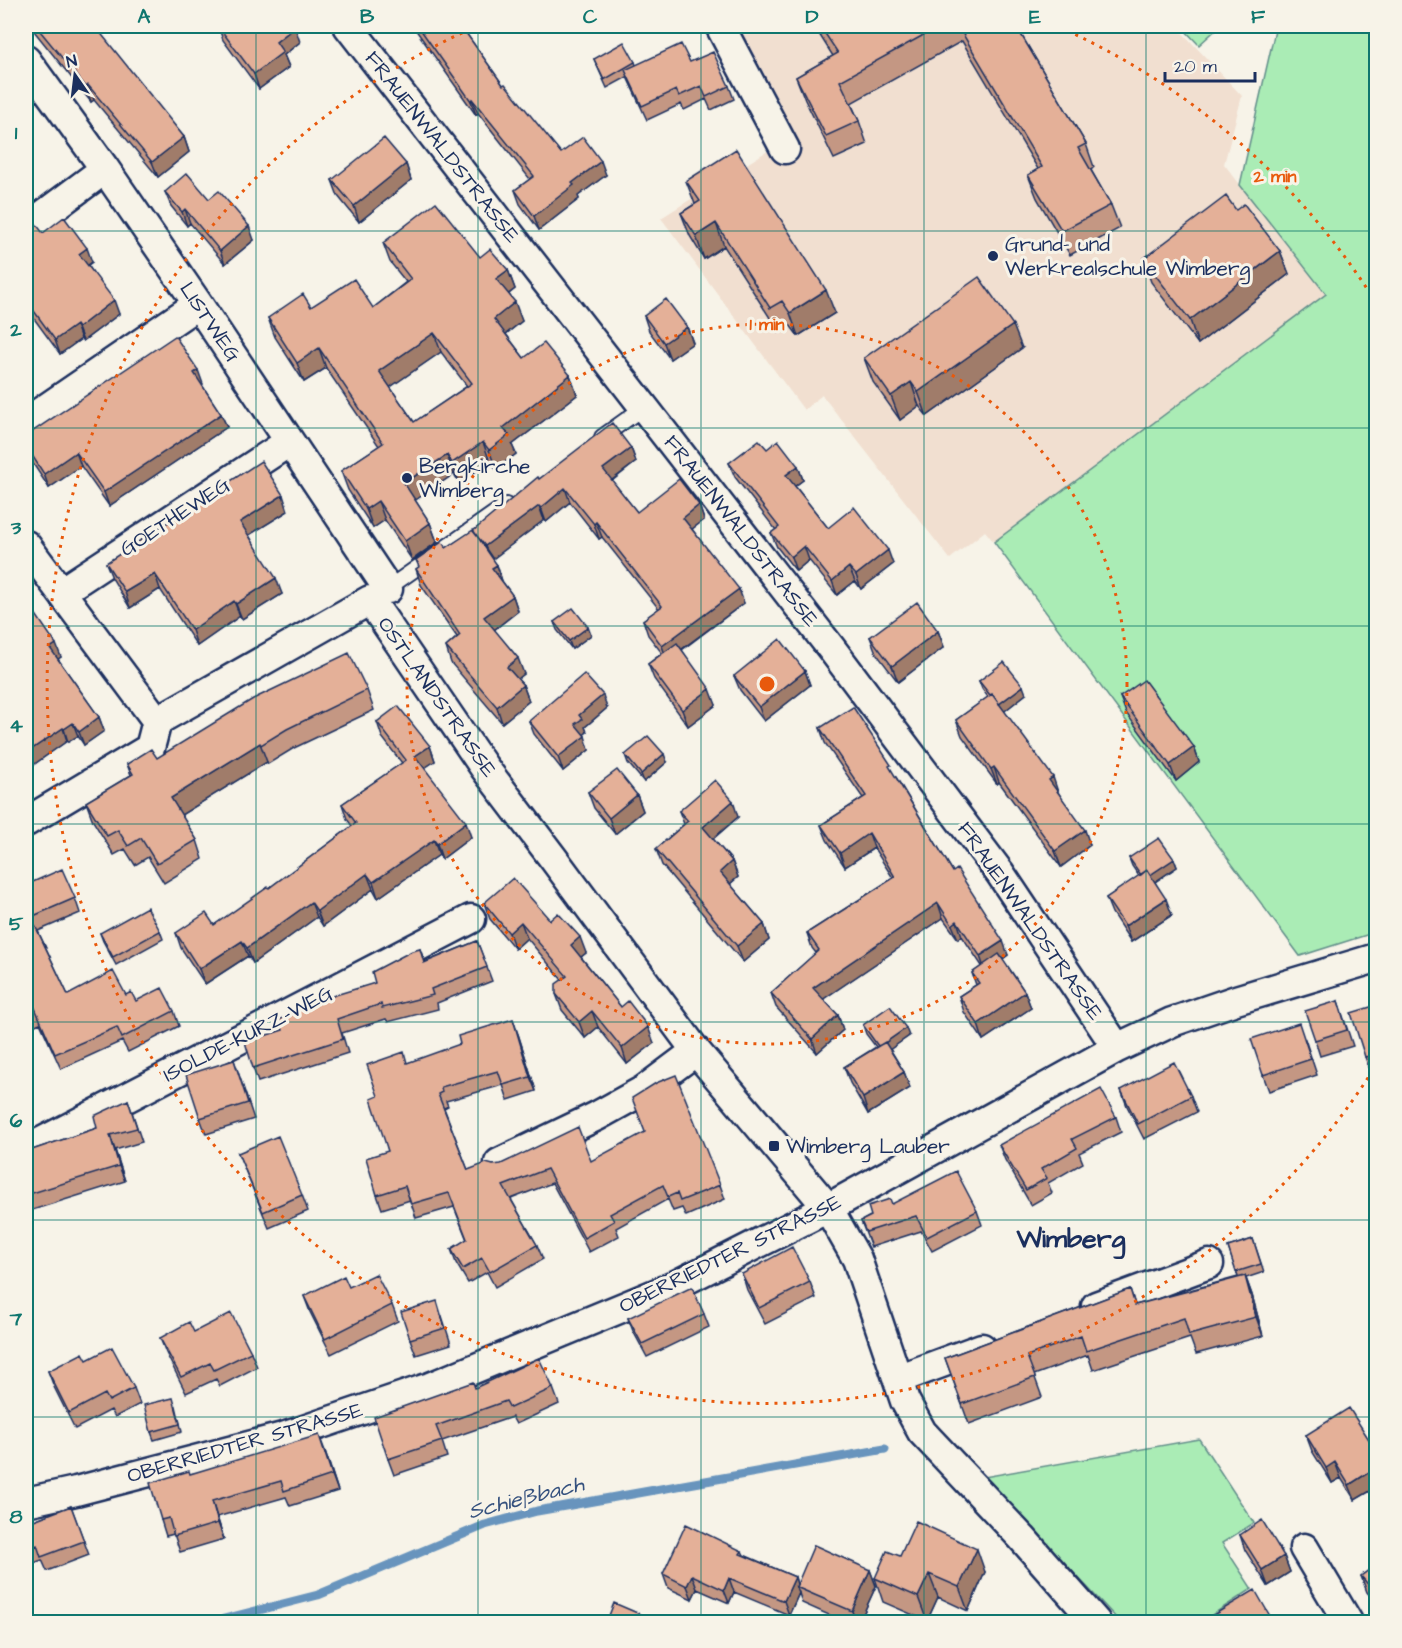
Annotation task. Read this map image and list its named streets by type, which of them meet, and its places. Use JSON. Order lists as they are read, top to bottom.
{
  "streets": {
    "street": [
      "FRAUENWALDSTRASSE",
      "LISTWEG",
      "GOETHEWEG",
      "OSTLANDSTRASSE",
      "ISOLDE-KURZ-WEG",
      "OBERRIEDTER STRASSE"
    ]
  },
  "crossings": [
    ["FRAUENWALDSTRASSE", "OBERRIEDTER STRASSE"],
    ["LISTWEG", "GOETHEWEG"],
    ["LISTWEG", "OSTLANDSTRASSE"],
    ["OSTLANDSTRASSE", "OBERRIEDTER STRASSE"]
  ],
  "districts": ["Wimberg"],
  "water": ["Schießbach"],
  "places": {
    "other": ["Grund- und Werkrealschule Wimberg", "Bergkirche Wimberg"],
    "transit": ["Wimberg Lauber"]
  },
  "scale_bar": "20 m",
  "north": "top",
  "grid": {
    "columns": [
      "A",
      "B",
      "C",
      "D",
      "E",
      "F"
    ],
    "rows": [
      "1",
      "2",
      "3",
      "4",
      "5",
      "6",
      "7",
      "8"
    ]
  },
  "rings": ["2 min", "1 min"]
}
